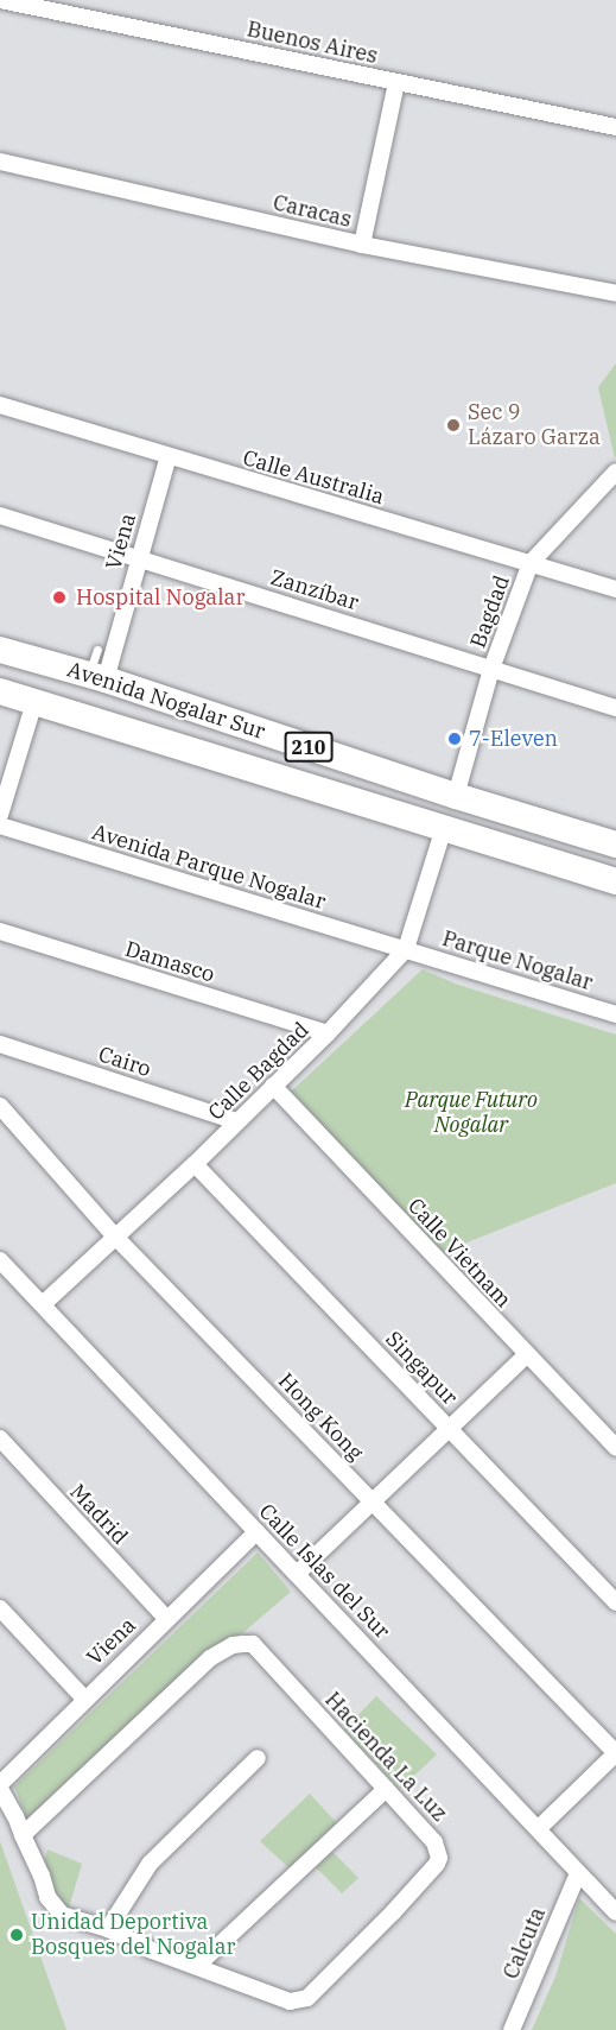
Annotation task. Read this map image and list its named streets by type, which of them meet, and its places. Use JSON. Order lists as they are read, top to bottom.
{
  "streets": {
    "highway": ["Avenida Nogalar Sur", "210"],
    "street": [
      "Buenos Aires",
      "Caracas",
      "Calle Australia",
      "Viena",
      "Zanzíbar",
      "Bagdad",
      "Avenida Parque Nogalar",
      "Parque Nogalar",
      "Damasco",
      "Cairo",
      "Calle Bagdad",
      "Calle Vietnam",
      "Singapur",
      "Hong Kong",
      "Madrid",
      "Calle Islas del Sur",
      "Hacienda La Luz",
      "Calcuta"
    ]
  },
  "crossings": [
    ["Calle Australia", "Viena"],
    ["Calle Australia", "Bagdad"],
    ["Viena", "Zanzíbar"],
    ["Viena", "Avenida Nogalar Sur"],
    ["Viena", "Madrid"],
    ["Viena", "Calle Islas del Sur"],
    ["Viena", "Hacienda La Luz"],
    ["Zanzíbar", "Bagdad"],
    ["Bagdad", "Avenida Nogalar Sur"],
    ["Avenida Nogalar Sur", "Calle Bagdad"],
    ["Avenida Parque Nogalar", "Parque Nogalar"],
    ["Avenida Parque Nogalar", "Calle Bagdad"],
    ["Parque Nogalar", "Calle Bagdad"],
    ["Damasco", "Calle Bagdad"],
    ["Cairo", "Calle Bagdad"],
    ["Calle Bagdad", "Calle Vietnam"],
    ["Calle Bagdad", "Singapur"],
    ["Calle Bagdad", "Hong Kong"],
    ["Calle Bagdad", "Calle Islas del Sur"],
    ["Calle Islas del Sur", "Calcuta"]
  ],
  "parks": ["Parque Futuro Nogalar"],
  "places": [
    "Sec 9 Lázaro Garza",
    "Hospital Nogalar",
    "7-Eleven",
    "Unidad Deportiva Bosques del Nogalar"
  ]
}
